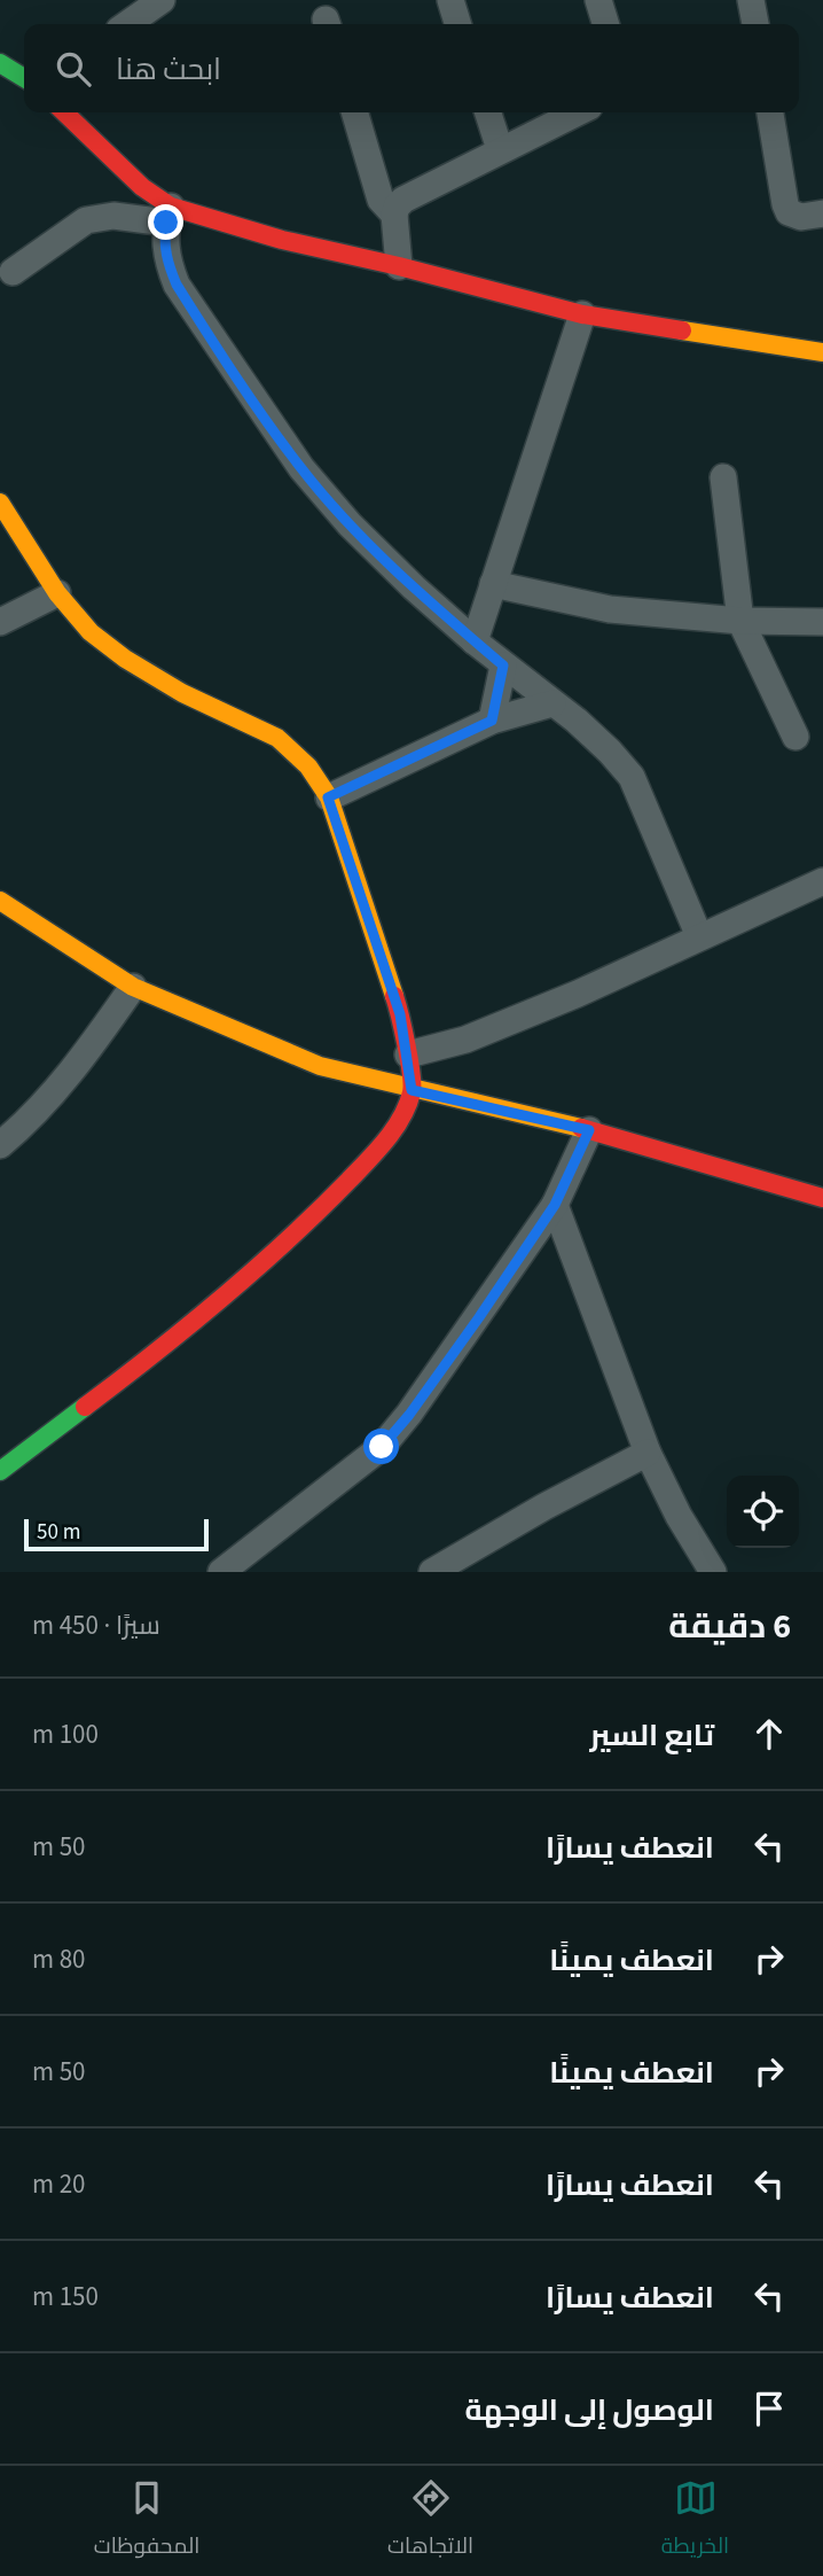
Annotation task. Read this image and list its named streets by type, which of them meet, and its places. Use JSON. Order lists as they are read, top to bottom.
{
  "scale_bar": "50 m",
  "page": {
    "search": "ابحث هنا",
    "scale": "50 m",
    "heading": ["6 دقيقة", "سيرًا · 450 m"],
    "list": [
      ["تابع السير", "100 m"],
      ["انعطف يسارًا", "50 m"],
      ["انعطف يمينًا", "80 m"],
      ["انعطف يمينًا", "50 m"],
      ["انعطف يسارًا", "20 m"],
      ["انعطف يسارًا", "150 m"],
      "الوصول إلى الوجهة"
    ],
    "nav": ["الخريطة", "الاتجاهات", "المحفوظات"]
  }
}
